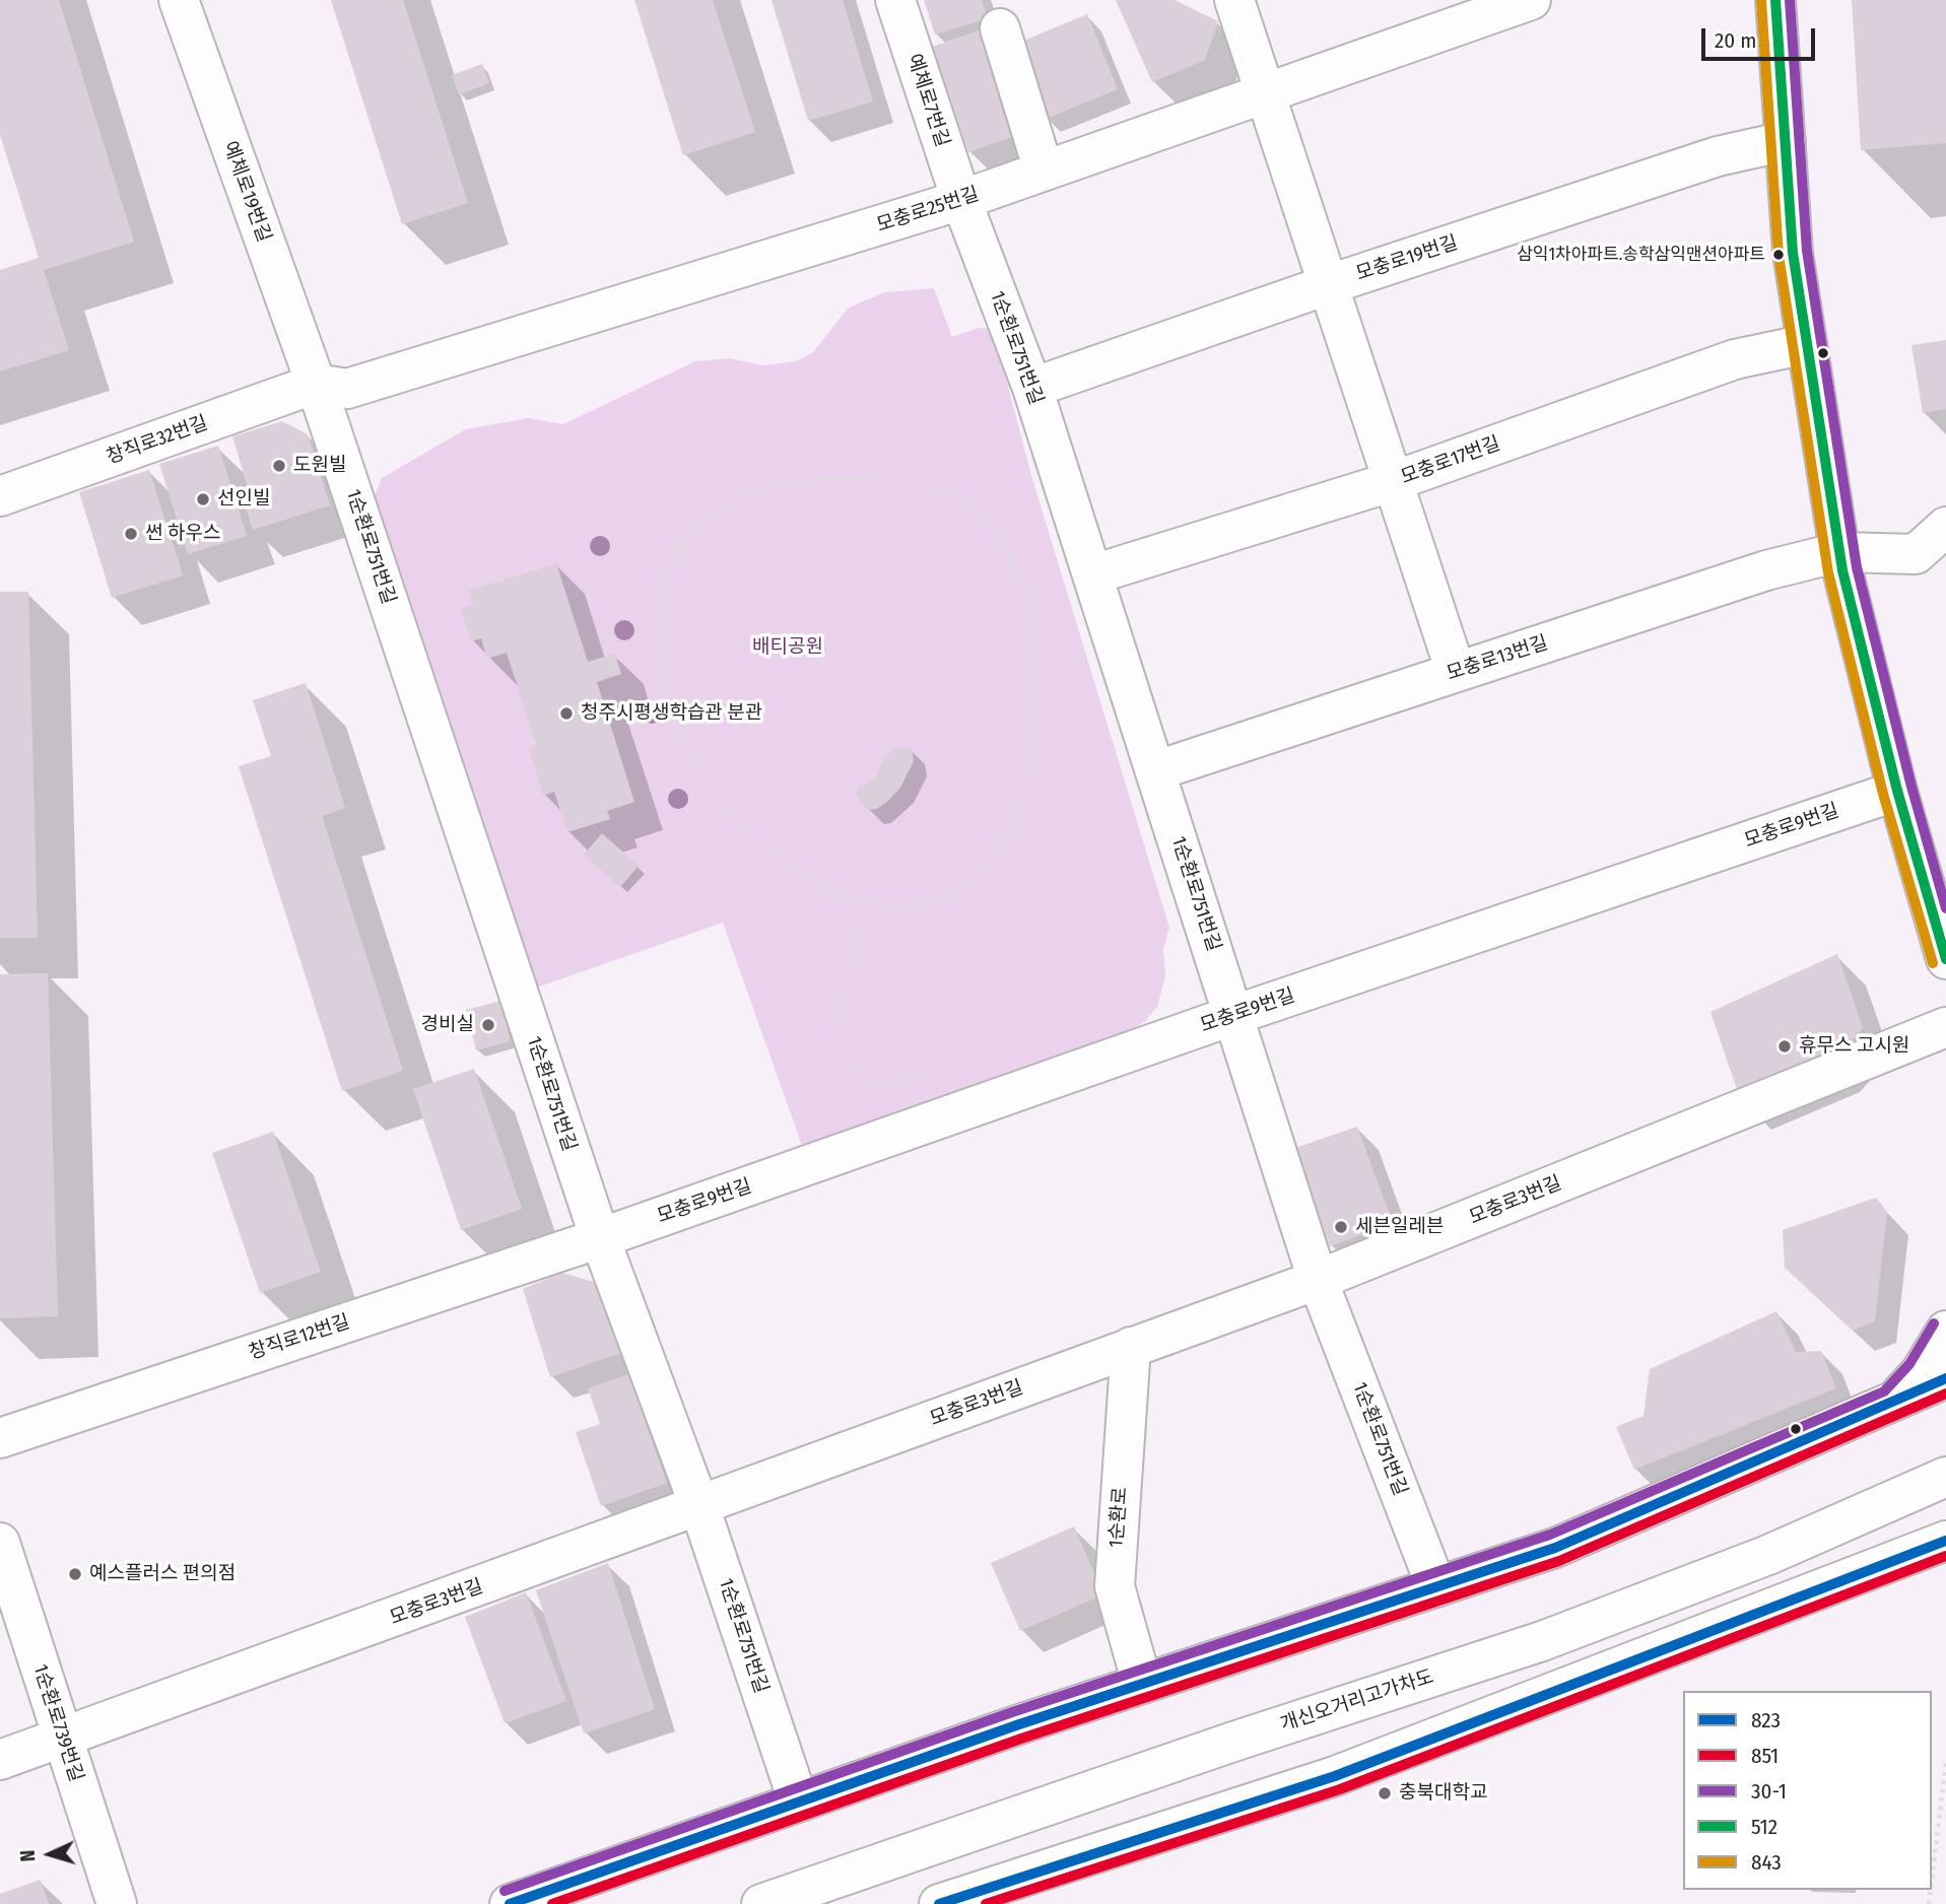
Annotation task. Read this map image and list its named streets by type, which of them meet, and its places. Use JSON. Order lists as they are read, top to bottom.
{
  "streets": {
    "street": [
      "예체로7번길",
      "예체로19번길",
      "모충로25번길",
      "모충로19번길",
      "1순환로751번길",
      "창직로32번길",
      "모충로17번길",
      "모충로13번길",
      "모충로9번길",
      "모충로3번길",
      "창직로12번길",
      "1순환로",
      "개신오거리고가차도",
      "1순환로739번길"
    ]
  },
  "crossings": [
    ["예체로7번길", "모충로25번길"],
    ["예체로7번길", "1순환로751번길"],
    ["예체로19번길", "모충로25번길"],
    ["예체로19번길", "1순환로751번길"],
    ["예체로19번길", "창직로32번길"],
    ["모충로25번길", "1순환로751번길"],
    ["모충로25번길", "창직로32번길"],
    ["모충로19번길", "1순환로751번길"],
    ["1순환로751번길", "창직로32번길"],
    ["1순환로751번길", "모충로17번길"],
    ["1순환로751번길", "모충로13번길"],
    ["1순환로751번길", "모충로9번길"],
    ["1순환로751번길", "모충로3번길"],
    ["1순환로751번길", "창직로12번길"],
    ["모충로9번길", "창직로12번길"],
    ["모충로3번길", "1순환로"],
    ["모충로3번길", "1순환로739번길"]
  ],
  "parks": ["배티공원"],
  "places": [
    "삼익1차아파트.송학삼익맨션아파트",
    "도원빌",
    "선인빌",
    "썬 하우스",
    "청주시평생학습관 분관",
    "경비실",
    "휴무스 고시원",
    "세븐일레븐",
    "예스플러스 편의점",
    "충북대학교"
  ],
  "lines": [
    "transit line 30-1",
    "transit line 512",
    "transit line 843",
    "transit line 823",
    "transit line 851"
  ],
  "legend": [
    "823",
    "851",
    "30-1",
    "512",
    "843"
  ],
  "scale_bar": "20 m",
  "north": "left"
}
